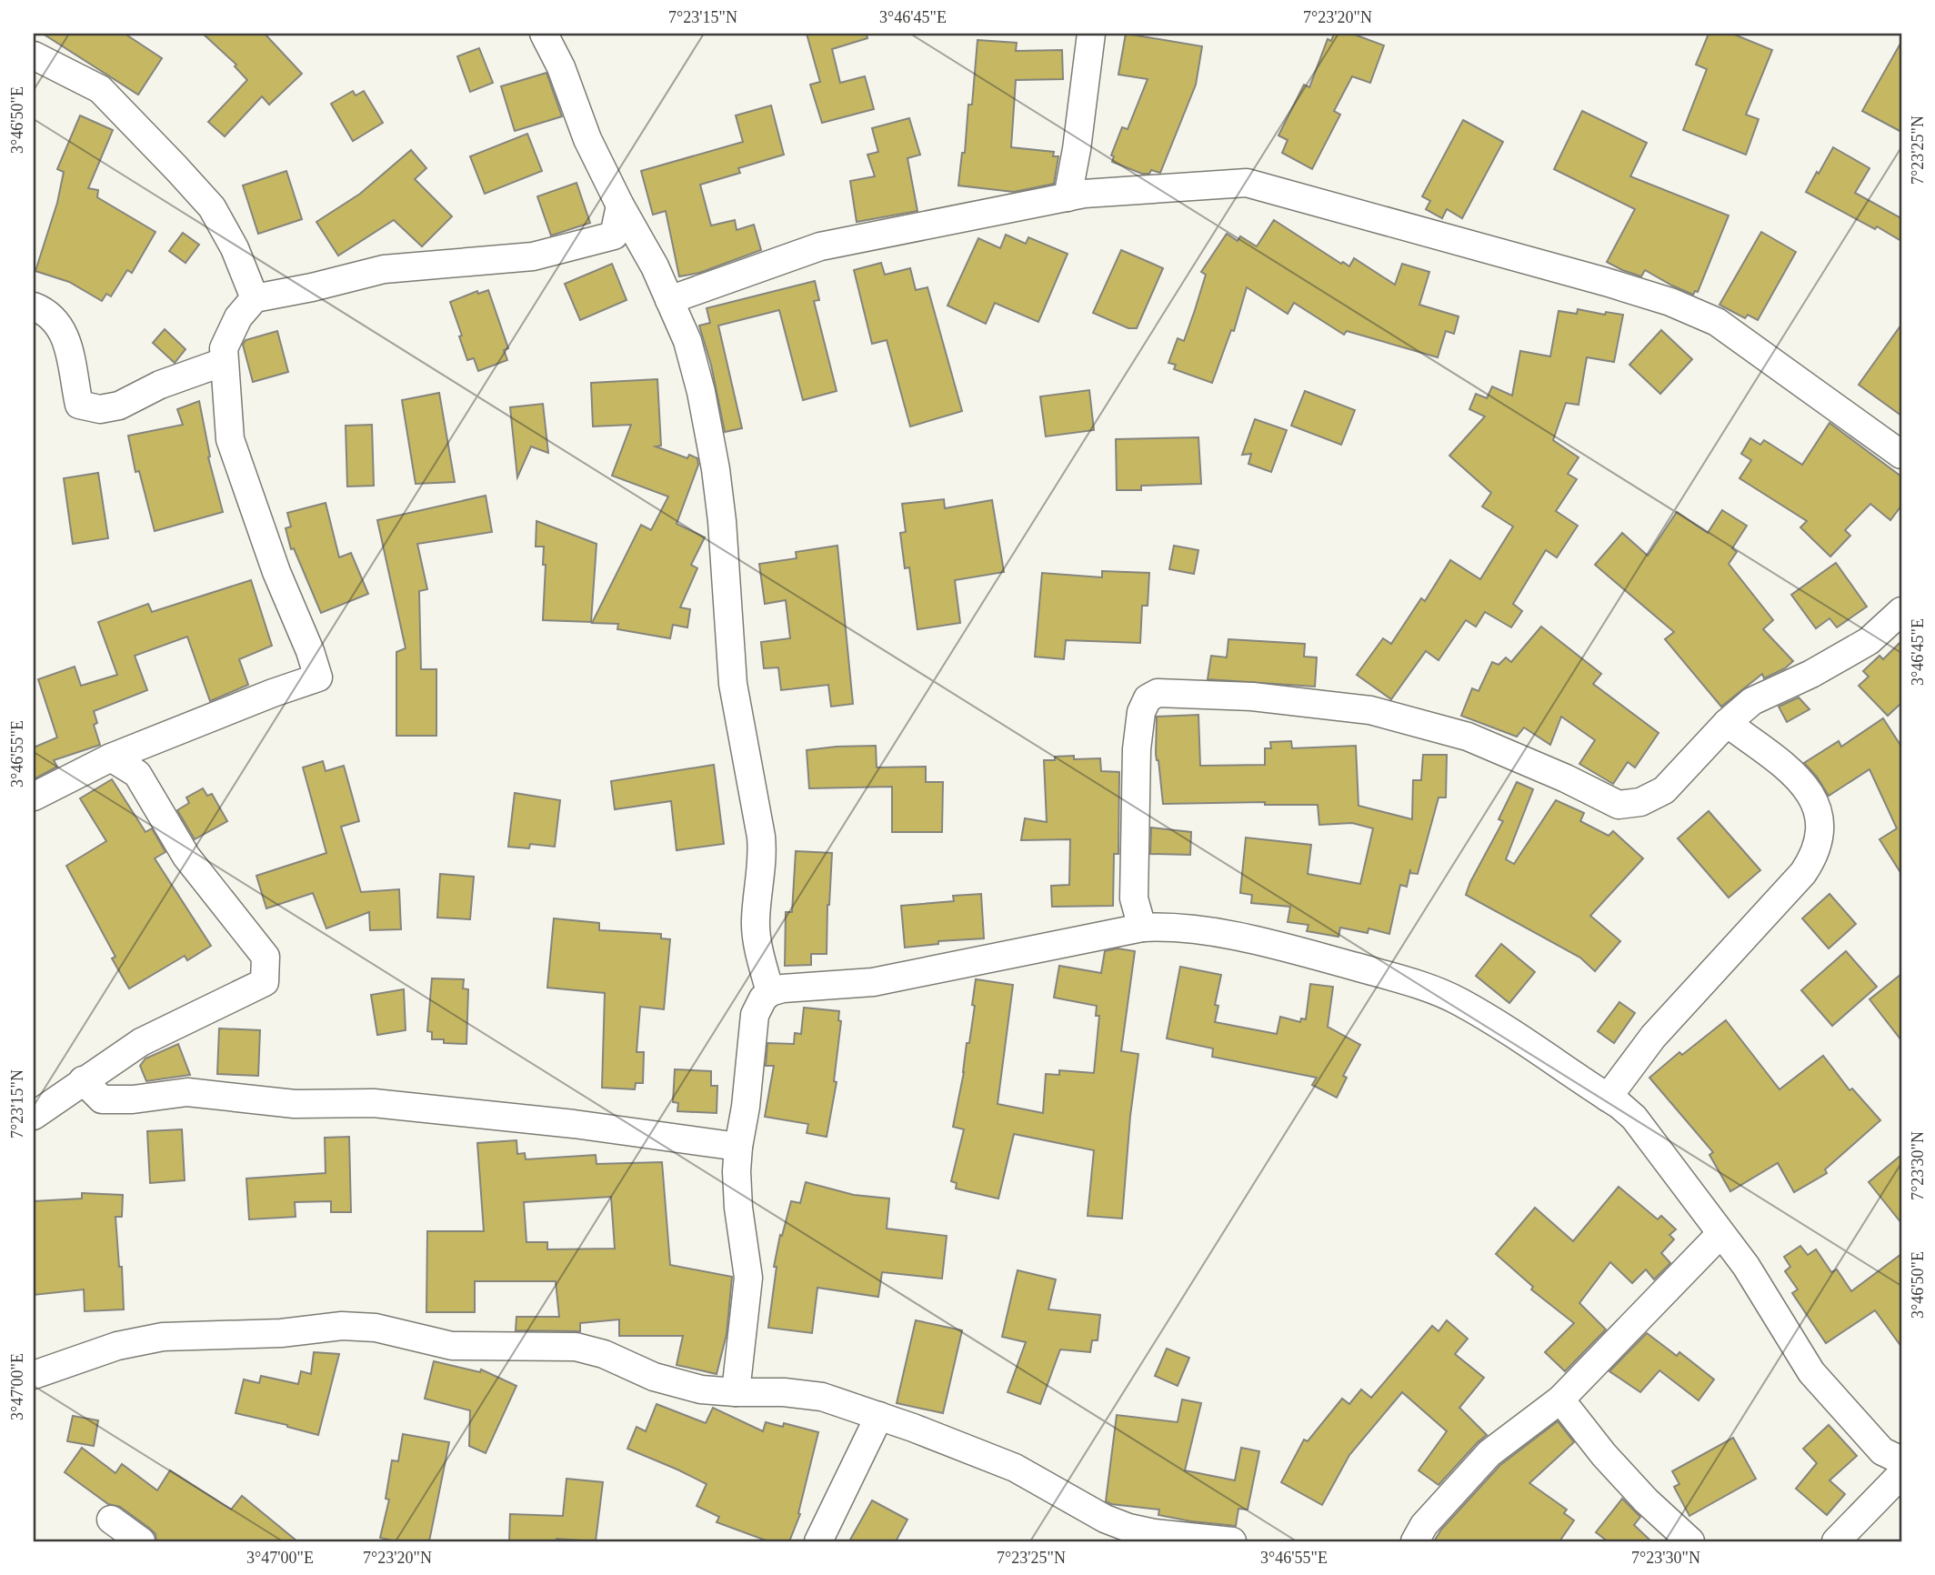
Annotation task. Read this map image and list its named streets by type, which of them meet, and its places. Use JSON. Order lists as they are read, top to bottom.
{
  "coordinates": [
    "7°23'15\"N",
    "3°46'45\"E",
    "7°23'20\"N",
    "3°46'50\"E",
    "7°23'25\"N",
    "3°46'55\"E",
    "7°23'30\"N",
    "3°47'00\"E"
  ]
}
